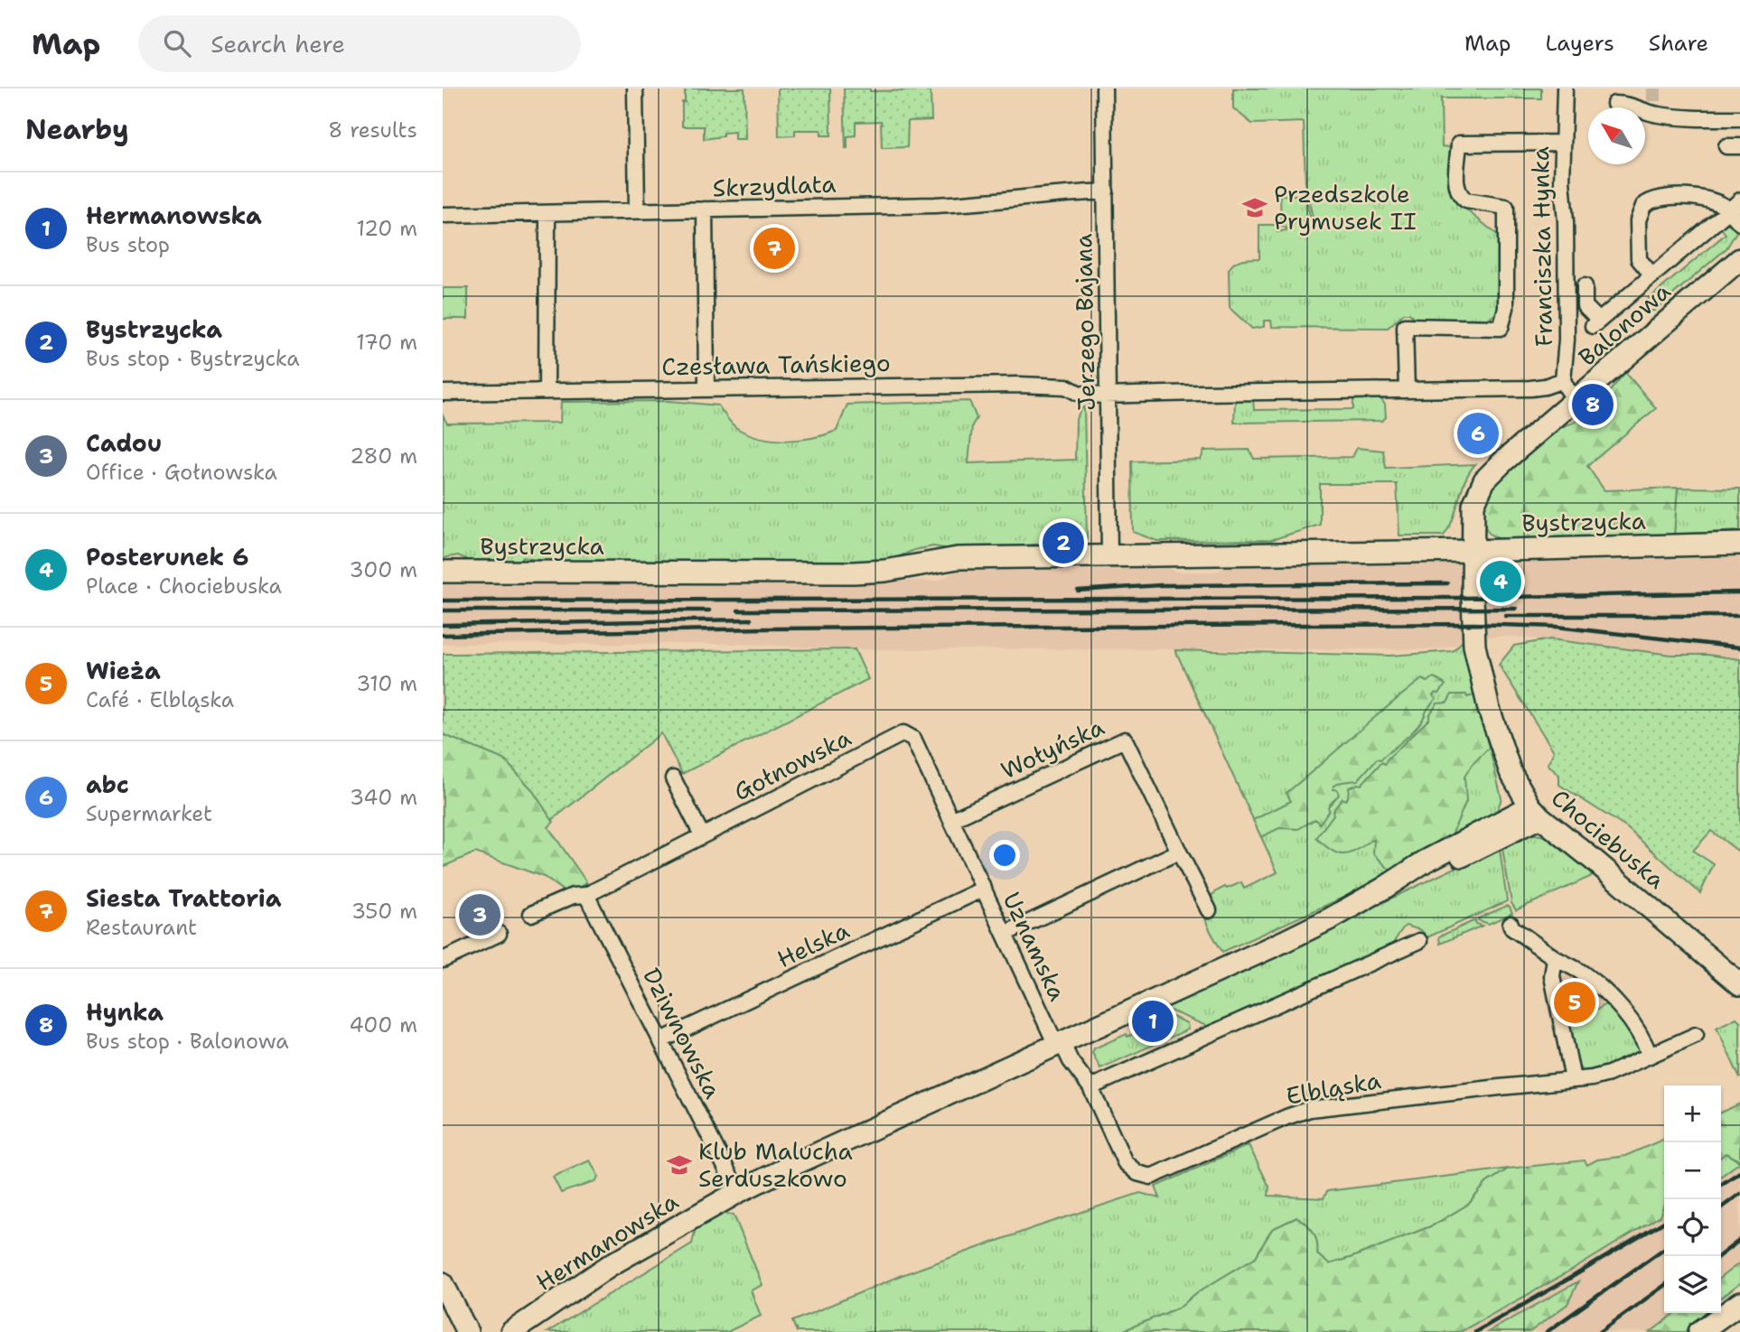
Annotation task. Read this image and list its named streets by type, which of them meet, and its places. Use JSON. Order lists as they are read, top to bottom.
{
  "streets": {
    "street": [
      "Skrzydlata",
      "Franciszka Hynka",
      "Jerzego Bajana",
      "Balonowa",
      "Czesława Tańskiego",
      "Bystrzycka",
      "Wołyńska",
      "Gołnowska",
      "Chociebuska",
      "Helska",
      "Uznamska",
      "Dziwnowska",
      "Elbląska",
      "Hermanowska"
    ]
  },
  "crossings": [
    ["Skrzydlata", "Jerzego Bajana"],
    ["Franciszka Hynka", "Balonowa"],
    ["Franciszka Hynka", "Czesława Tańskiego"],
    ["Jerzego Bajana", "Czesława Tańskiego"],
    ["Jerzego Bajana", "Bystrzycka"],
    ["Balonowa", "Bystrzycka"],
    ["Balonowa", "Chociebuska"],
    ["Bystrzycka", "Chociebuska"],
    ["Wołyńska", "Uznamska"],
    ["Gołnowska", "Uznamska"],
    ["Gołnowska", "Dziwnowska"],
    ["Chociebuska", "Hermanowska"],
    ["Helska", "Uznamska"],
    ["Helska", "Dziwnowska"],
    ["Uznamska", "Elbląska"],
    ["Uznamska", "Hermanowska"],
    ["Dziwnowska", "Hermanowska"],
    ["Elbląska", "Hermanowska"]
  ],
  "places": {
    "school or university": ["Przedszkole Prymusek II", "Klub Malucha Serduszkowo"]
  },
  "north": "top left",
  "page": {
    "header": "Map",
    "search": "Search here",
    "nav": ["Map", "Layers", "Share"],
    "heading": ["Nearby", "8 results"],
    "list": [
      {
        "mark": "1",
        "name": "Hermanowska",
        "note": "Bus stop",
        "value": "120 m"
      },
      {
        "mark": "2",
        "name": "Bystrzycka",
        "note": "Bus stop · Bystrzycka",
        "value": "170 m"
      },
      {
        "mark": "3",
        "name": "Cadou",
        "note": "Office · Gołnowska",
        "value": "280 m"
      },
      {
        "mark": "4",
        "name": "Posterunek 6",
        "note": "Place · Chociebuska",
        "value": "300 m"
      },
      {
        "mark": "5",
        "name": "Wieża",
        "note": "Café · Elbląska",
        "value": "310 m"
      },
      {
        "mark": "6",
        "name": "abc",
        "note": "Supermarket",
        "value": "340 m"
      },
      {
        "mark": "7",
        "name": "Siesta Trattoria",
        "note": "Restaurant",
        "value": "350 m"
      },
      {
        "mark": "8",
        "name": "Hynka",
        "note": "Bus stop · Balonowa",
        "value": "400 m"
      }
    ],
    "pins": [
      "7",
      "8",
      "6",
      "2",
      "4",
      "3",
      "5",
      "1"
    ],
    "map_buttons": ["+", "−"]
  }
}
